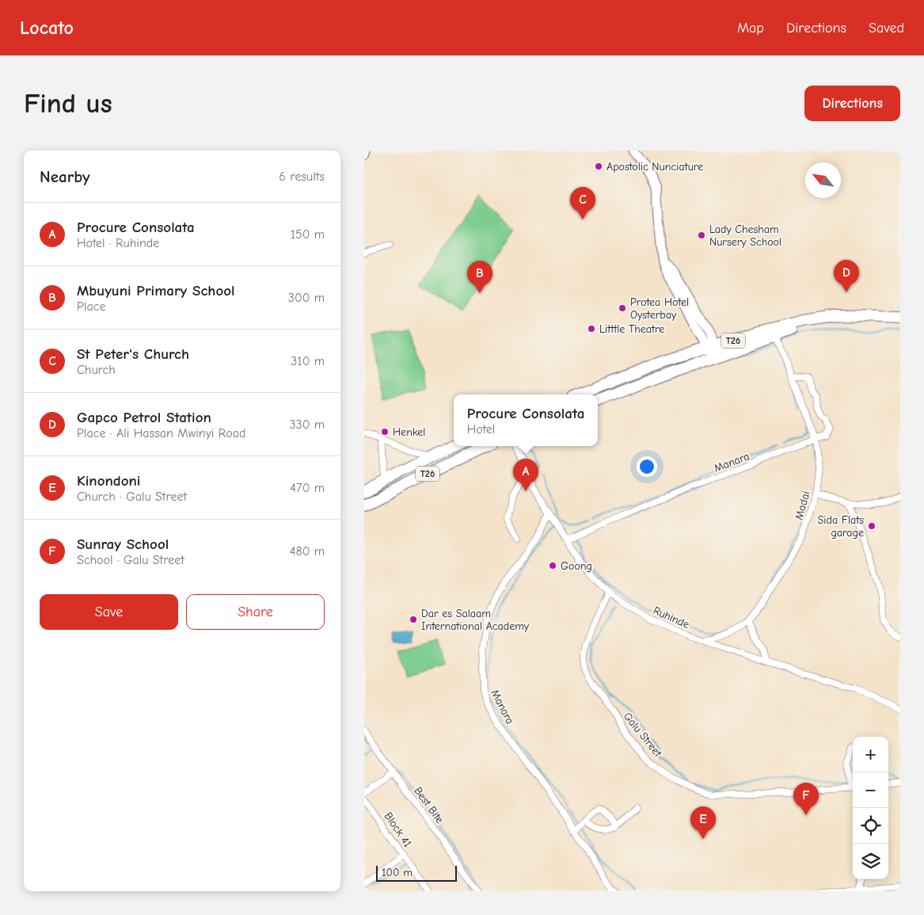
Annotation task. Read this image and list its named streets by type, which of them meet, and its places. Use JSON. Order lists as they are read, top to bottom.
{
  "streets": {
    "highway": ["T26"],
    "street": [
      "Manara",
      "Madai",
      "Ruhinde",
      "Galu Street",
      "Best Bite",
      "Block 41"
    ]
  },
  "crossings": [
    ["T26", "Madai"],
    ["Manara", "Madai"],
    ["Manara", "Ruhinde"],
    ["Madai", "Ruhinde"],
    ["Ruhinde", "Galu Street"]
  ],
  "places": [
    "Apostolic Nunciature",
    "Lady Chesham Nursery School",
    "Protea Hotel Oysterbay",
    "Litttle Theatre",
    "Henkel",
    "Sida Flats garage",
    "Goong",
    "Dar es Salaam International Academy"
  ],
  "scale_bar": "100 m",
  "north": "top left",
  "page": {
    "header": "Locato",
    "nav": ["Map", "Directions", "Saved"],
    "buttons": [
      "Directions",
      ["Save", "Share"]
    ],
    "title": "Find us",
    "heading": ["Nearby", "6 results"],
    "pins": [
      "C",
      "D",
      "B",
      "A",
      "F",
      "E"
    ],
    "list": [
      {
        "mark": "A",
        "name": "Procure Consolata",
        "note": "Hotel · Ruhinde",
        "value": "150 m"
      },
      {
        "mark": "B",
        "name": "Mbuyuni Primary School",
        "note": "Place",
        "value": "300 m"
      },
      {
        "mark": "C",
        "name": "St Peter's Church",
        "note": "Church",
        "value": "310 m"
      },
      {
        "mark": "D",
        "name": "Gapco Petrol Station",
        "note": "Place · Ali Hassan Mwinyi Road",
        "value": "330 m"
      },
      {
        "mark": "E",
        "name": "Kinondoni",
        "note": "Church · Galu Street",
        "value": "470 m"
      },
      {
        "mark": "F",
        "name": "Sunray School",
        "note": "School · Galu Street",
        "value": "480 m"
      }
    ],
    "popup": ["Procure Consolata", "Hotel"],
    "map_buttons": ["+", "−"],
    "scale": "100 m"
  }
}
